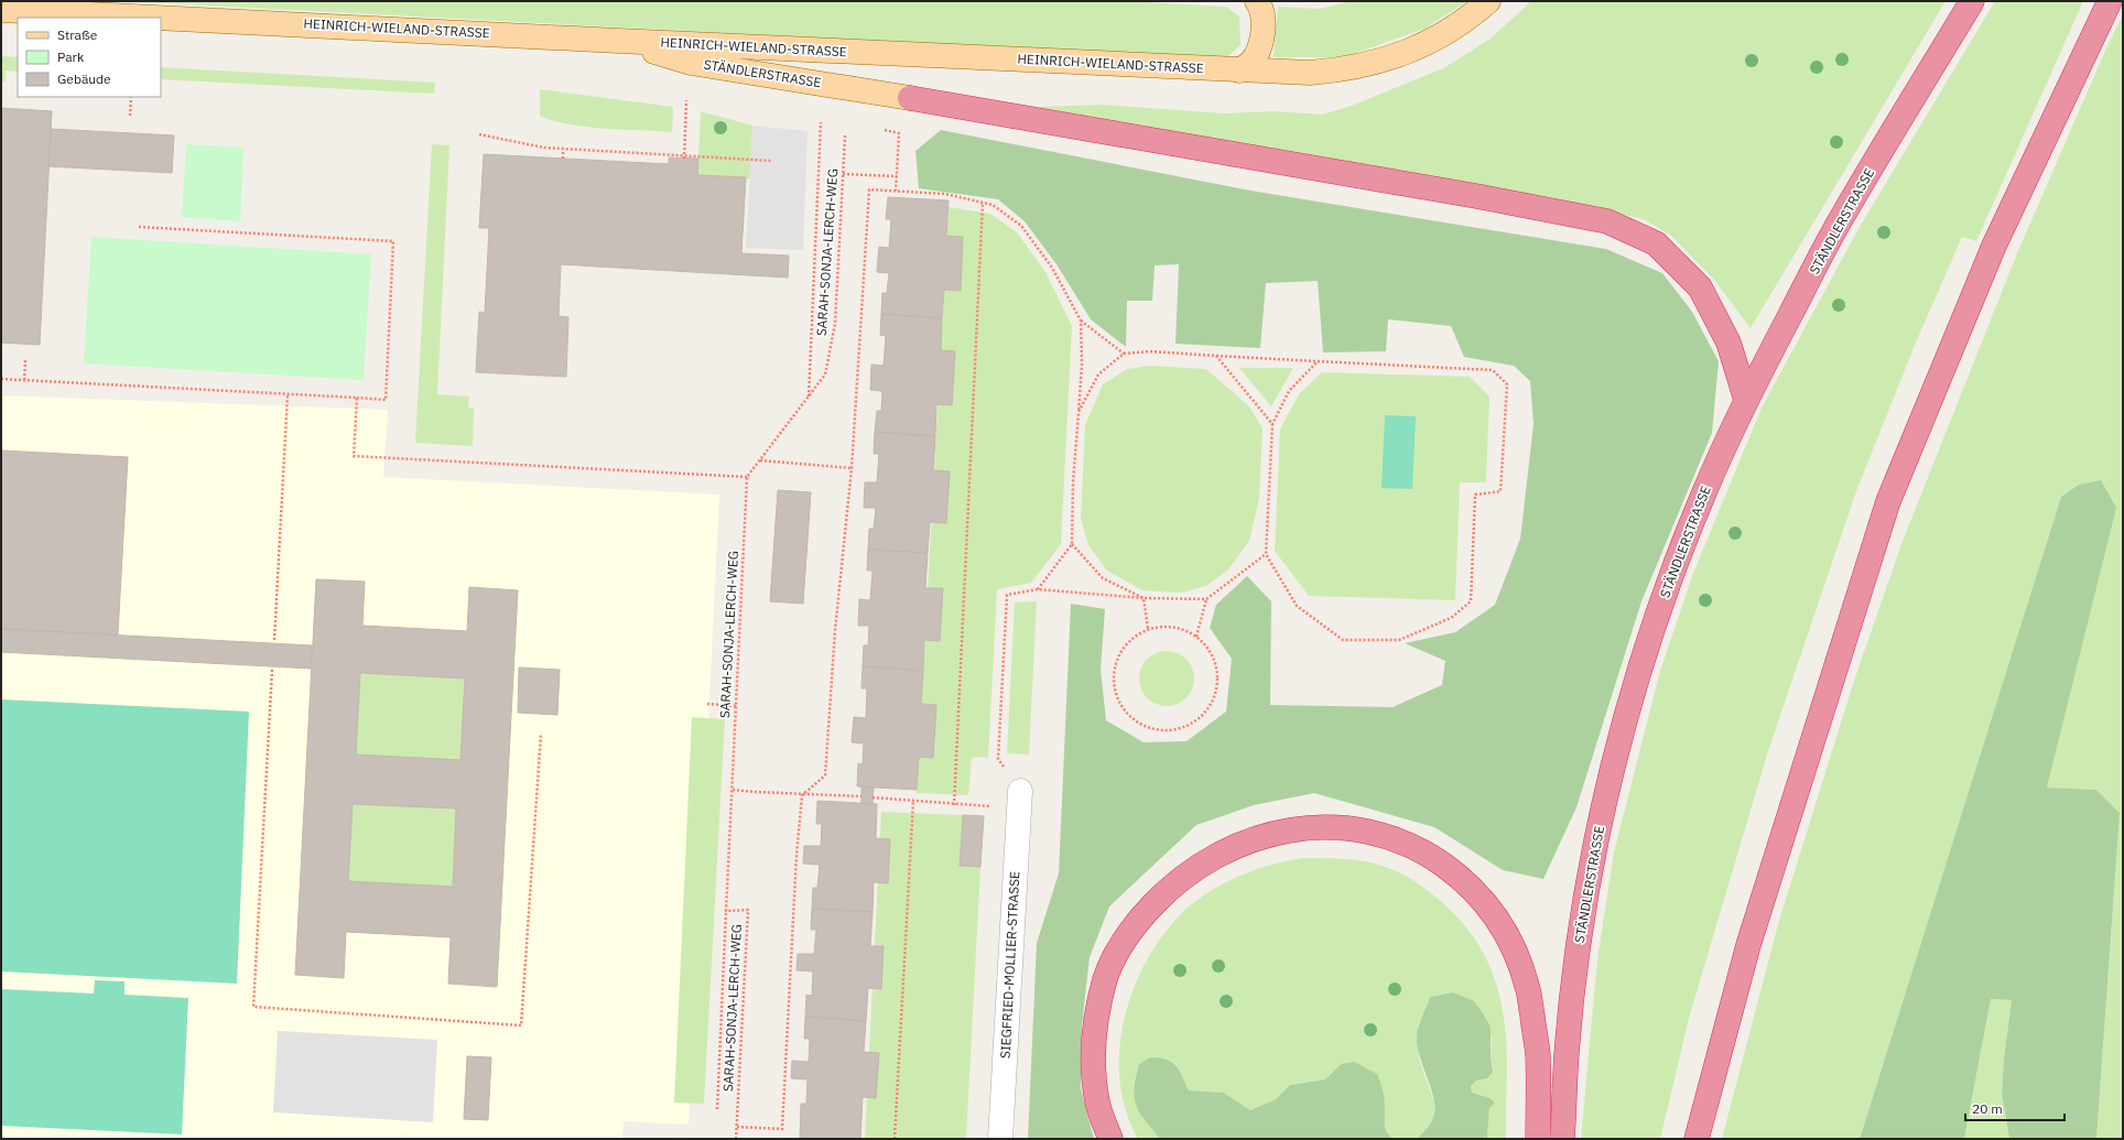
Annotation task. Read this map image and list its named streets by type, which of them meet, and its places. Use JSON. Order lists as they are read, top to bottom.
{
  "streets": {
    "highway": ["STÄNDLERSTRASSE"],
    "main road": ["HEINRICH-WIELAND-STRASSE"],
    "street": ["SIEGFRIED-MOLLIER-STRASSE"],
    "path": ["SARAH-SONJA-LERCH-WEG"]
  },
  "crossings": [
    ["HEINRICH-WIELAND-STRASSE", "STÄNDLERSTRASSE"]
  ],
  "legend": ["Straße", "Park", "Gebäude"],
  "scale_bar": "20 m"
}
